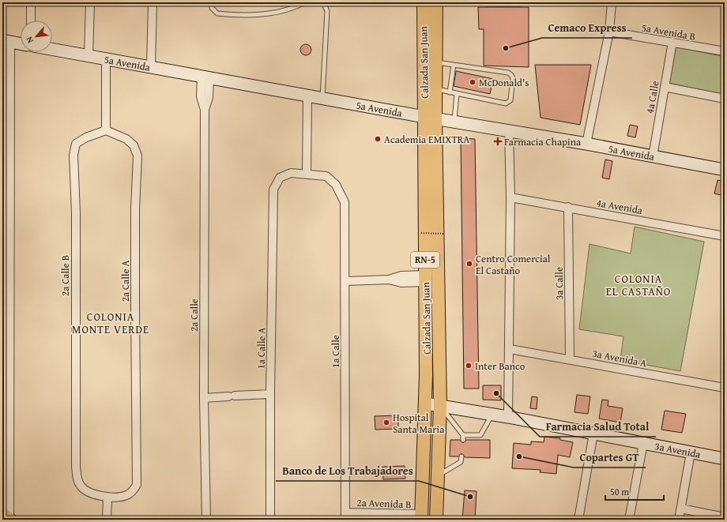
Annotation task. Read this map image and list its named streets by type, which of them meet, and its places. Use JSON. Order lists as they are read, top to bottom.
{
  "streets": {
    "main road": [
      "5a Avenida",
      "Calzada San Juan",
      "RN-5",
      "3a Avenida"
    ],
    "street": [
      "5a Avenida B",
      "4a Calle",
      "4a Avenida",
      "2a Calle B",
      "2a Calle A",
      "3a Calle",
      "2a Calle",
      "1a Calle A",
      "1a Calle",
      "3a Avenida A",
      "2a Avenida B"
    ]
  },
  "crossings": [
    ["5a Avenida B", "4a Calle"],
    ["5a Avenida", "Calzada San Juan"],
    ["5a Avenida", "4a Calle"],
    ["5a Avenida", "2a Calle"],
    ["Calzada San Juan", "3a Avenida"],
    ["Calzada San Juan", "2a Avenida B"],
    ["4a Avenida", "3a Calle"],
    ["2a Calle B", "2a Calle A"],
    ["3a Calle", "3a Avenida A"],
    ["1a Calle A", "1a Calle"],
    ["1a Calle", "2a Avenida B"]
  ],
  "districts": ["COLONIA EL CASTAÑO", "COLONIA MONTE VERDE"],
  "places": {
    "other": [
      "Cemaco Express",
      "McDonald's",
      "Academia EMIXTRA",
      "Centro Comercial El Castaño",
      "Inter Banco",
      "Farmacia Salud Total",
      "Hospital Santa Maria",
      "Copartes GT",
      "Banco de Los Trabajadores"
    ],
    "health": ["Farmacia Chapina"]
  },
  "scale_bar": "50 m",
  "north": "bottom left"
}
